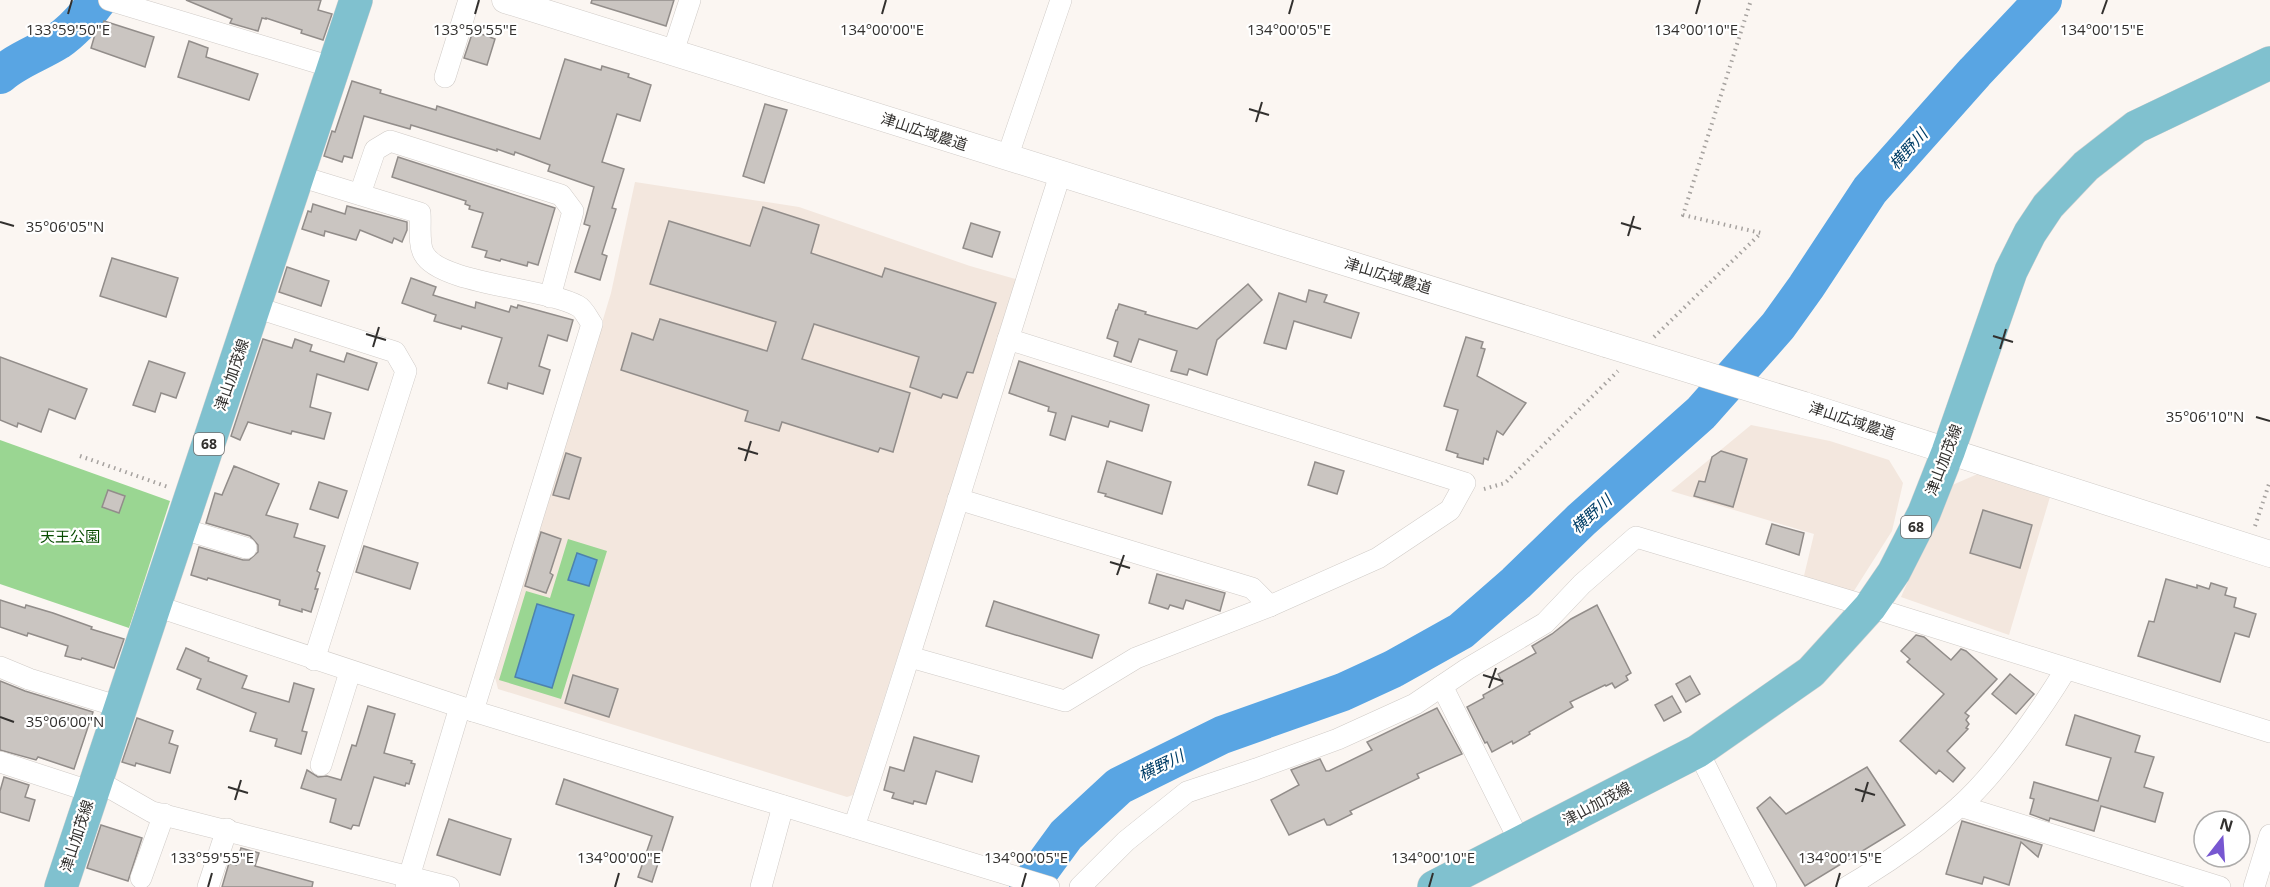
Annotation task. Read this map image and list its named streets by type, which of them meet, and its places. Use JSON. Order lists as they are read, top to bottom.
{
  "streets": {
    "main road": ["津山加茂線", "68"],
    "street": ["津山広域農道"]
  },
  "crossings": [
    ["津山広域農道", "津山加茂線"]
  ],
  "water": ["横野川"],
  "parks": ["天王公園"],
  "north": "top",
  "coordinates": [
    "133°59'50\"E",
    "133°59'55\"E",
    "134°00'00\"E",
    "134°00'05\"E",
    "134°00'10\"E",
    "134°00'15\"E",
    "35°06'05\"N",
    "35°06'10\"N",
    "35°06'00\"N"
  ]
}
